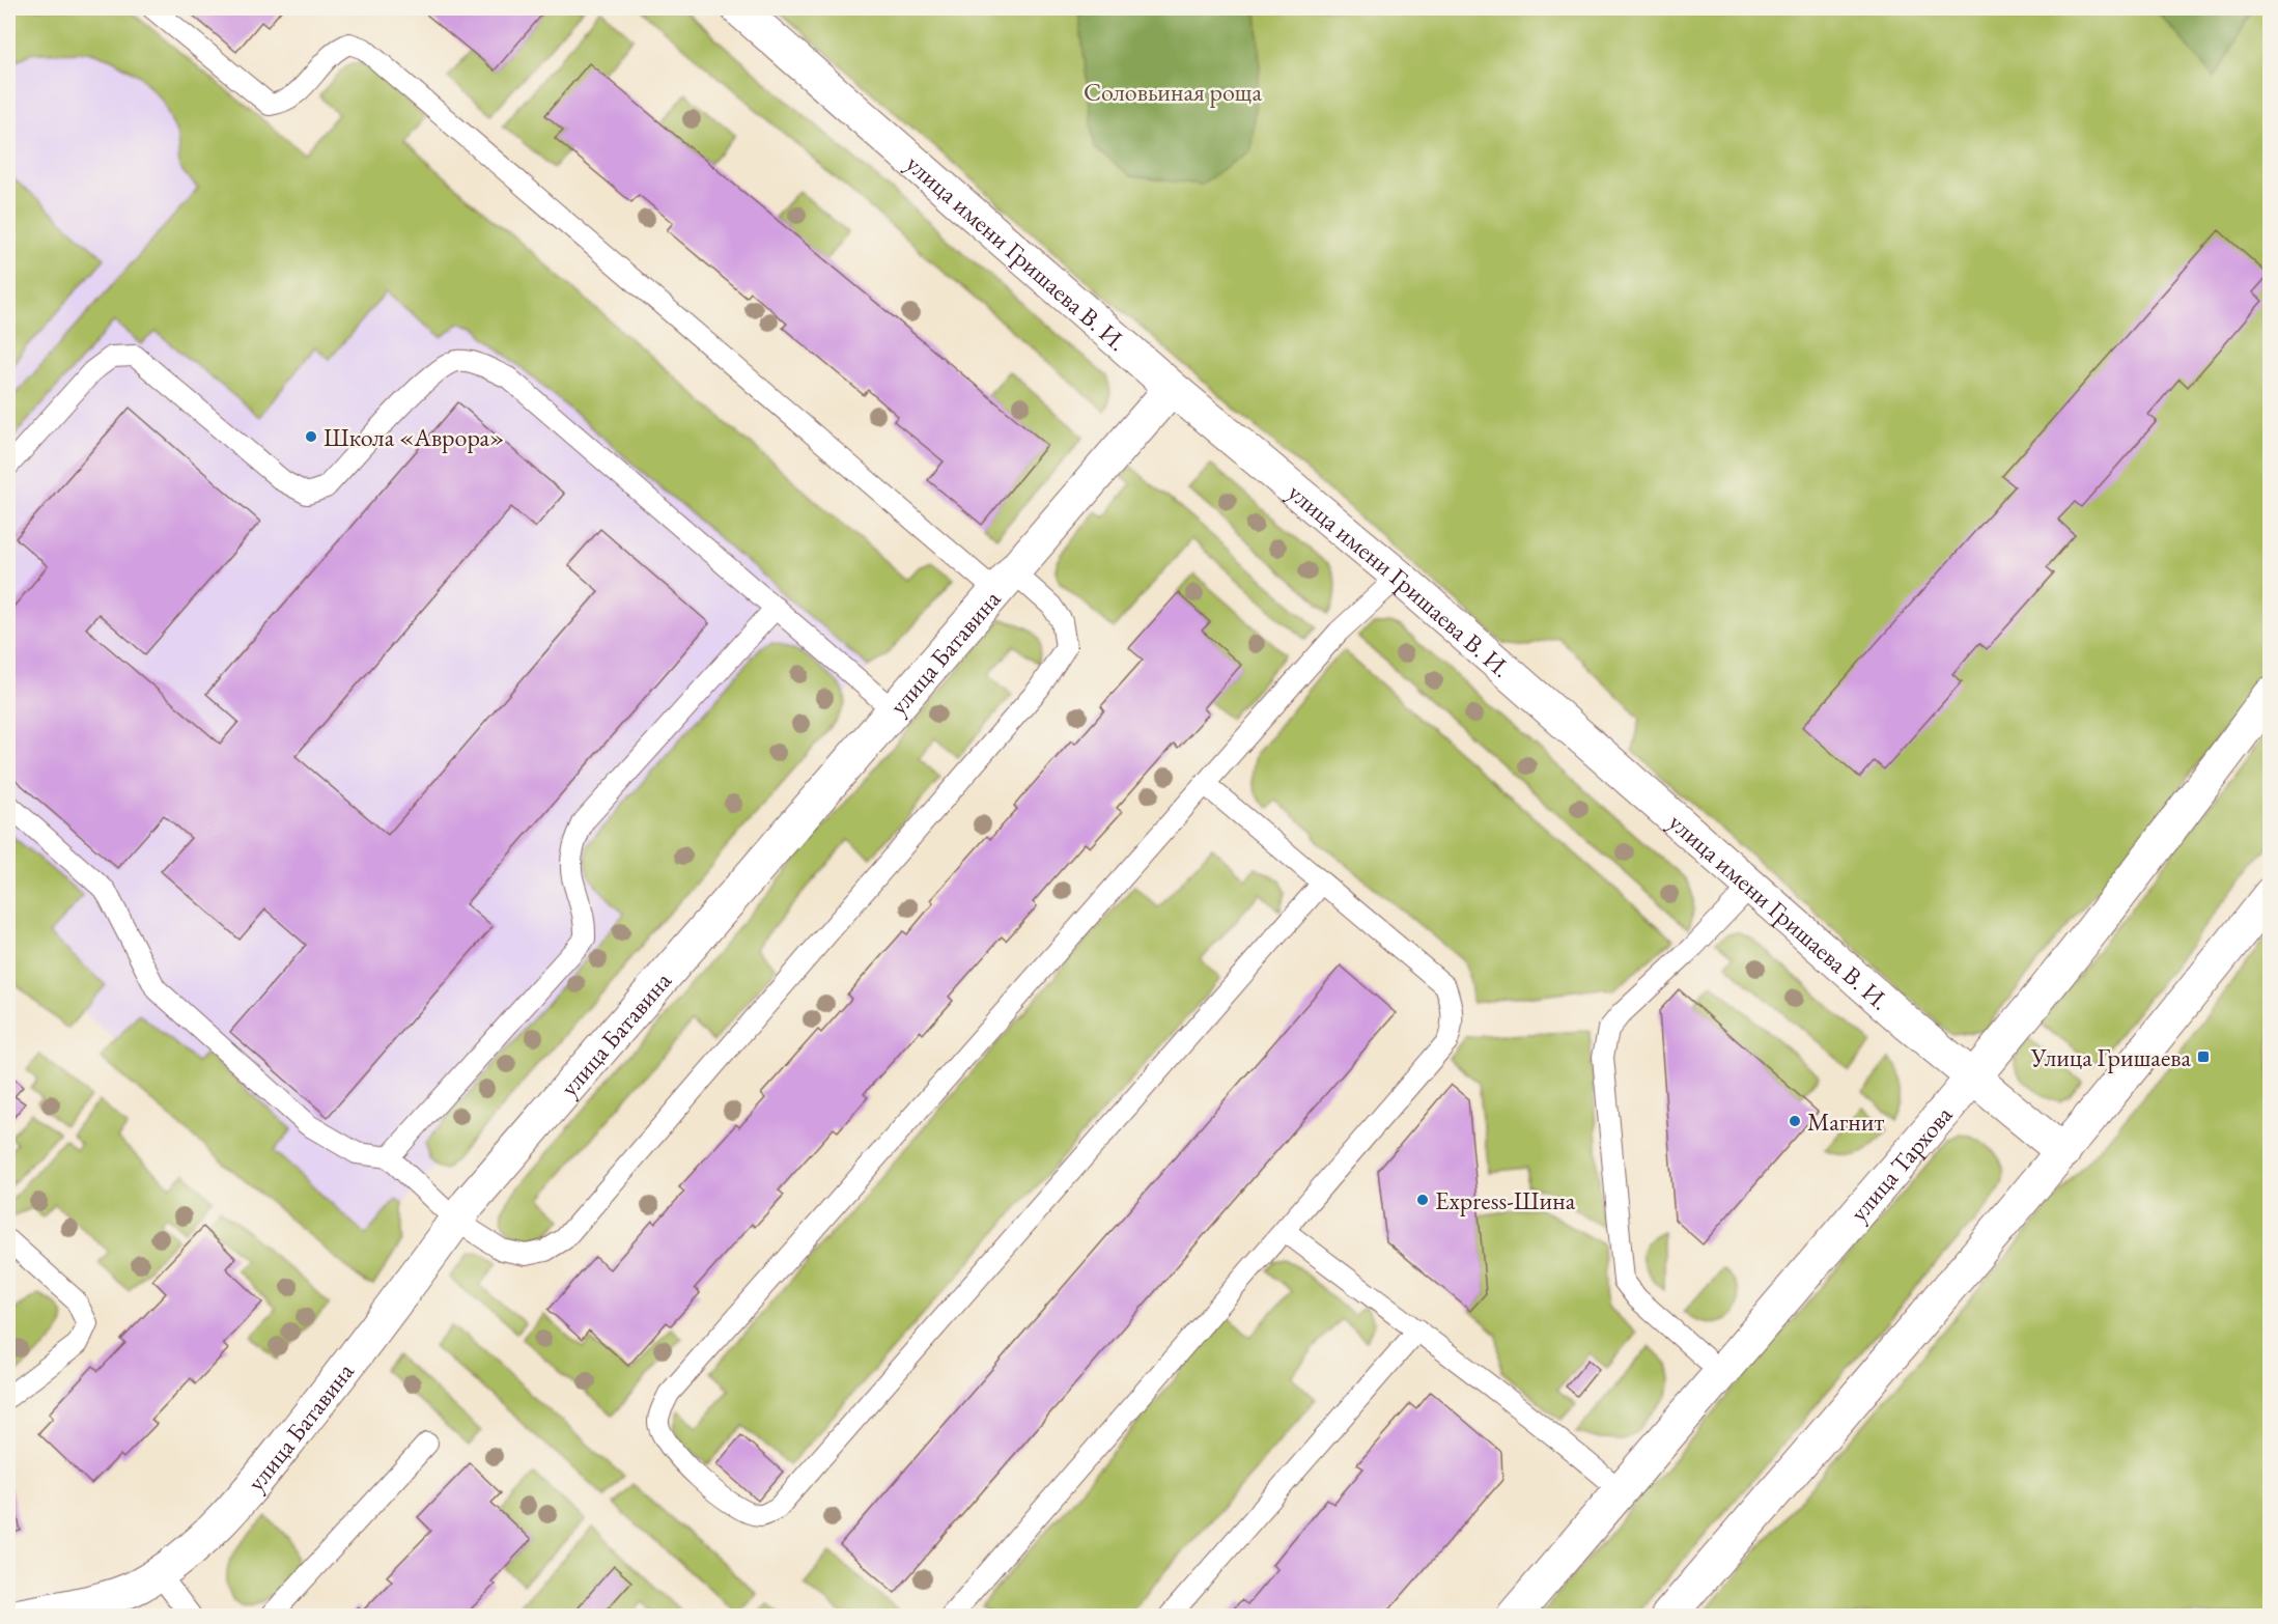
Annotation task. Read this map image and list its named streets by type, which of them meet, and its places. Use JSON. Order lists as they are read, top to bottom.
{
  "streets": {
    "street": ["улица имени Гришаева В. И.", "улица Батавина", "улица Тархова"]
  },
  "crossings": [
    ["улица имени Гришаева В. И.", "улица Батавина"],
    ["улица имени Гришаева В. И.", "улица Тархова"]
  ],
  "parks": ["Соловьиная роща"],
  "places": {
    "other": ["Школа «Аврора»", "Магнит", "Express-Шина"],
    "transit": ["Улица Гришаева"]
  }
}
